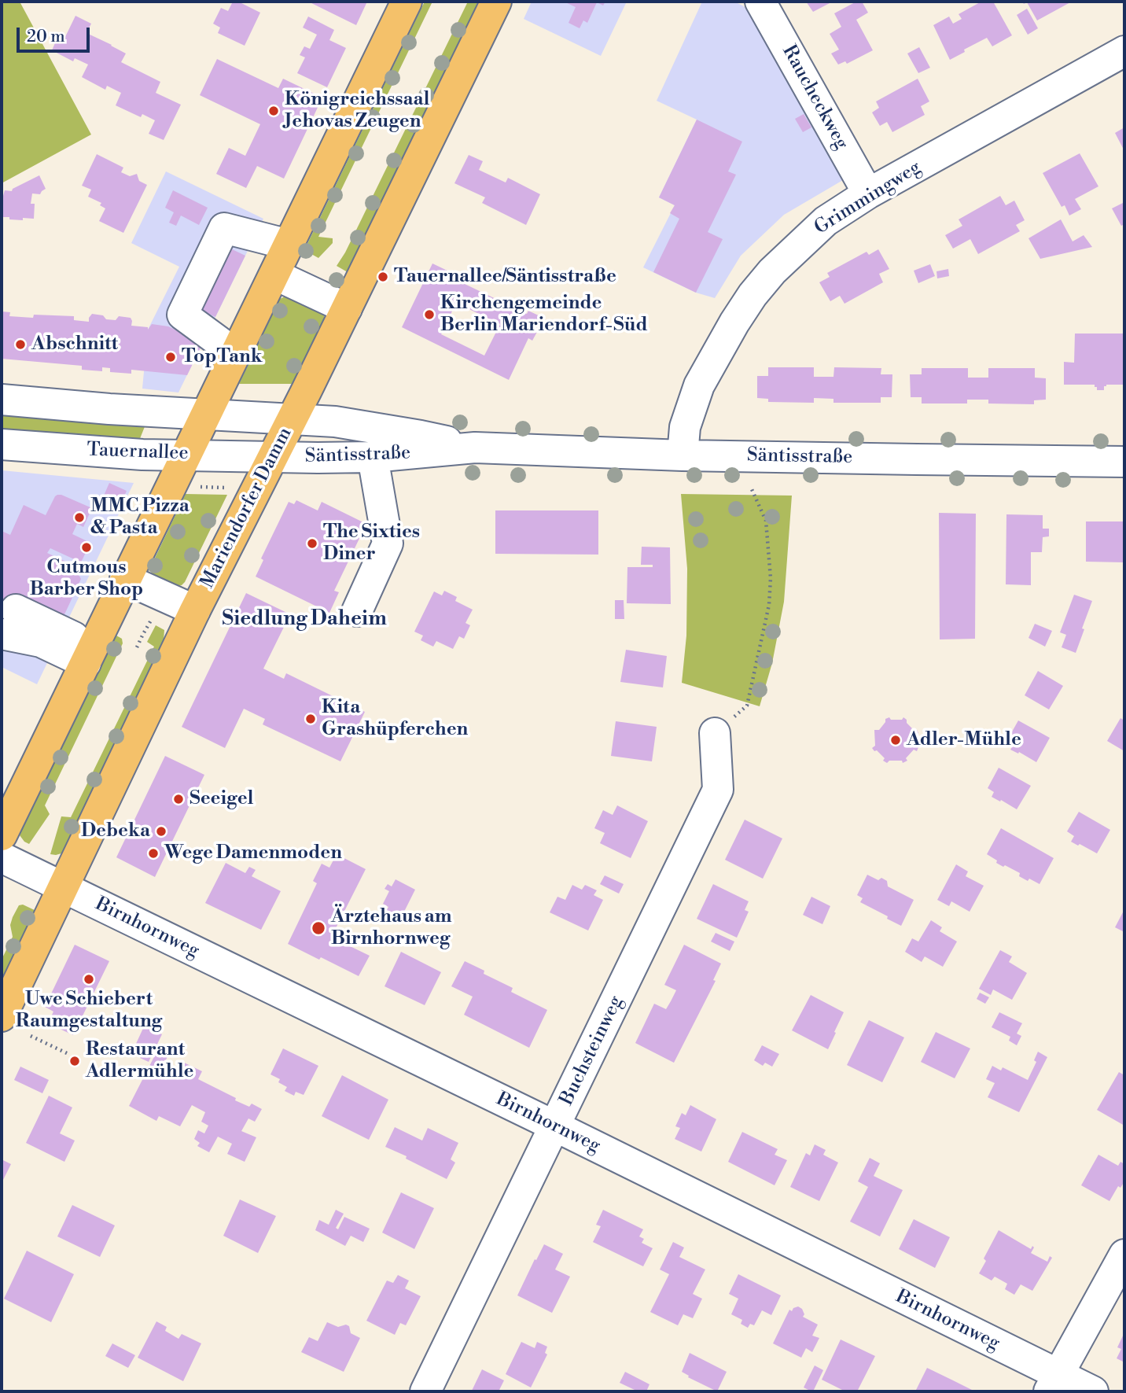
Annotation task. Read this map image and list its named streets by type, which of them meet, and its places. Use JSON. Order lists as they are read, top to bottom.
{
  "streets": {
    "main road": ["Mariendorfer Damm"],
    "street": [
      "Raucheckweg",
      "Grimmingweg",
      "Tauernallee",
      "Säntisstraße",
      "Birnhornweg",
      "Buchsteinweg"
    ]
  },
  "crossings": [
    ["Raucheckweg", "Grimmingweg"],
    ["Grimmingweg", "Säntisstraße"],
    ["Tauernallee", "Säntisstraße"],
    ["Tauernallee", "Mariendorfer Damm"],
    ["Säntisstraße", "Mariendorfer Damm"],
    ["Mariendorfer Damm", "Birnhornweg"],
    ["Birnhornweg", "Buchsteinweg"]
  ],
  "districts": ["Siedlung Daheim"],
  "places": [
    "Königreichssaal Jehovas Zeugen",
    "Tauernallee/Säntisstraße",
    "Kirchengemeinde Berlin Mariendorf-Süd",
    "Abschnitt",
    "TopTank",
    "MMC Pizza & Pasta",
    "The Sixties Diner",
    "Cutmous Barber Shop",
    "Kita Grashüpferchen",
    "Adler-Mühle",
    "Seeigel",
    "Debeka",
    "Wege Damenmoden",
    "Ärztehaus am Birnhornweg",
    "Uwe Schiebert Raumgestaltung",
    "Restaurant Adlermühle"
  ],
  "scale_bar": "20 m"
}
